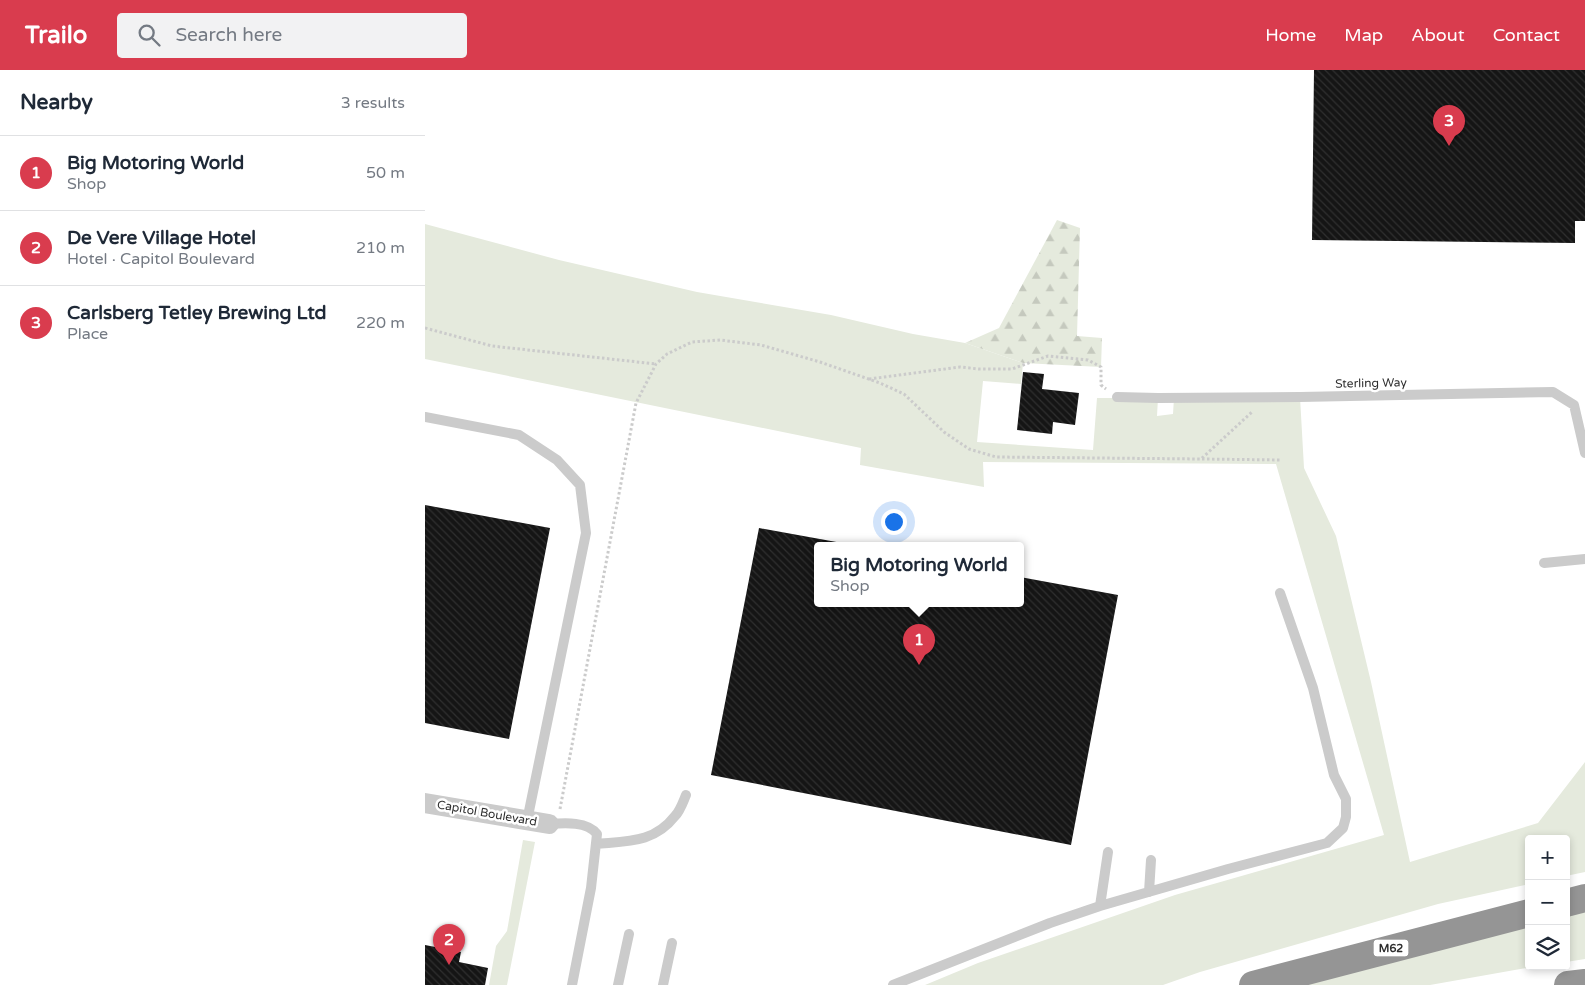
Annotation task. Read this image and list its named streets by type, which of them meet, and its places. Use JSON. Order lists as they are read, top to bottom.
{
  "streets": {
    "highway": ["M62"],
    "street": ["Capitol Boulevard"],
    "lane": ["Sterling Way"]
  },
  "page": {
    "header": "Trailo",
    "search": "Search here",
    "nav": [
      "Home",
      "Map",
      "About",
      "Contact"
    ],
    "heading": ["Nearby", "3 results"],
    "pins": ["3", "1", "2"],
    "list": [
      {
        "mark": "1",
        "name": "Big Motoring World",
        "note": "Shop",
        "value": "50 m"
      },
      {
        "mark": "2",
        "name": "De Vere Village Hotel",
        "note": "Hotel · Capitol Boulevard",
        "value": "210 m"
      },
      {
        "mark": "3",
        "name": "Carlsberg Tetley Brewing Ltd",
        "note": "Place",
        "value": "220 m"
      }
    ],
    "popup": ["Big Motoring World", "Shop"],
    "map_buttons": ["+", "−"]
  }
}
